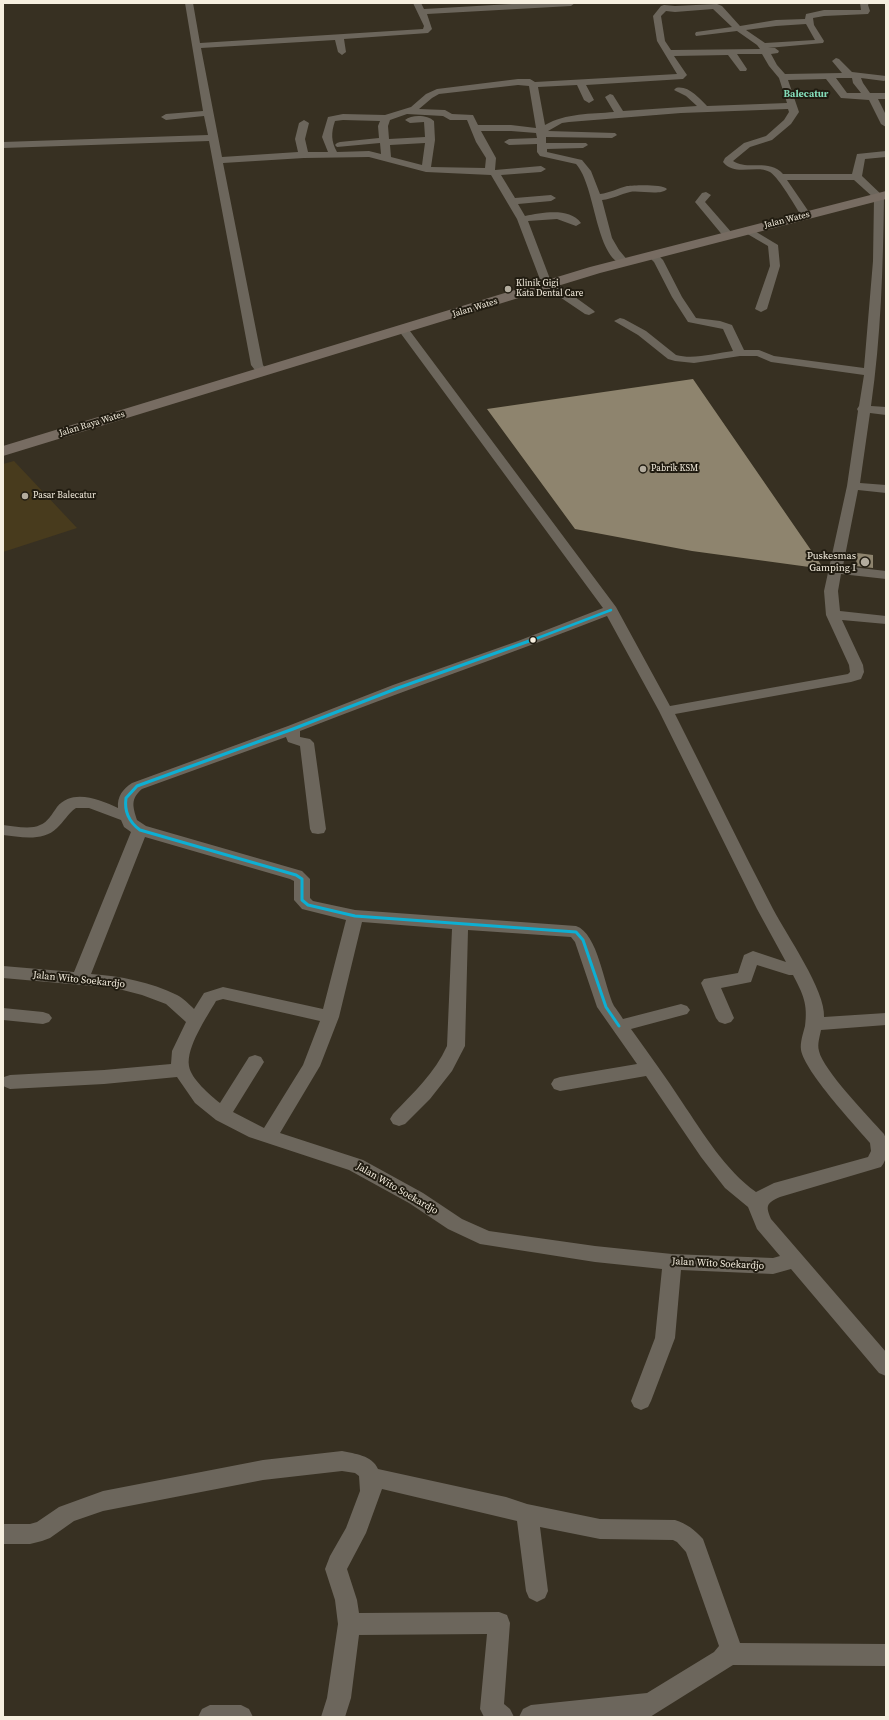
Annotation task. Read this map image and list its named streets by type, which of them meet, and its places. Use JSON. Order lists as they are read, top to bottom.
{
  "streets": {
    "highway": ["Jalan Wates", "Jalan Raya Wates"],
    "street": ["Jalan Wito Soekardjo"]
  },
  "crossings": [
    ["Jalan Wates", "Jalan Raya Wates"]
  ],
  "districts": ["Balecatur"],
  "places": [
    "Klinik Gigi Kata Dental Care",
    "Pabrik KSM",
    "Pasar Balecatur",
    "Puskesmas Gamping I"
  ]
}
